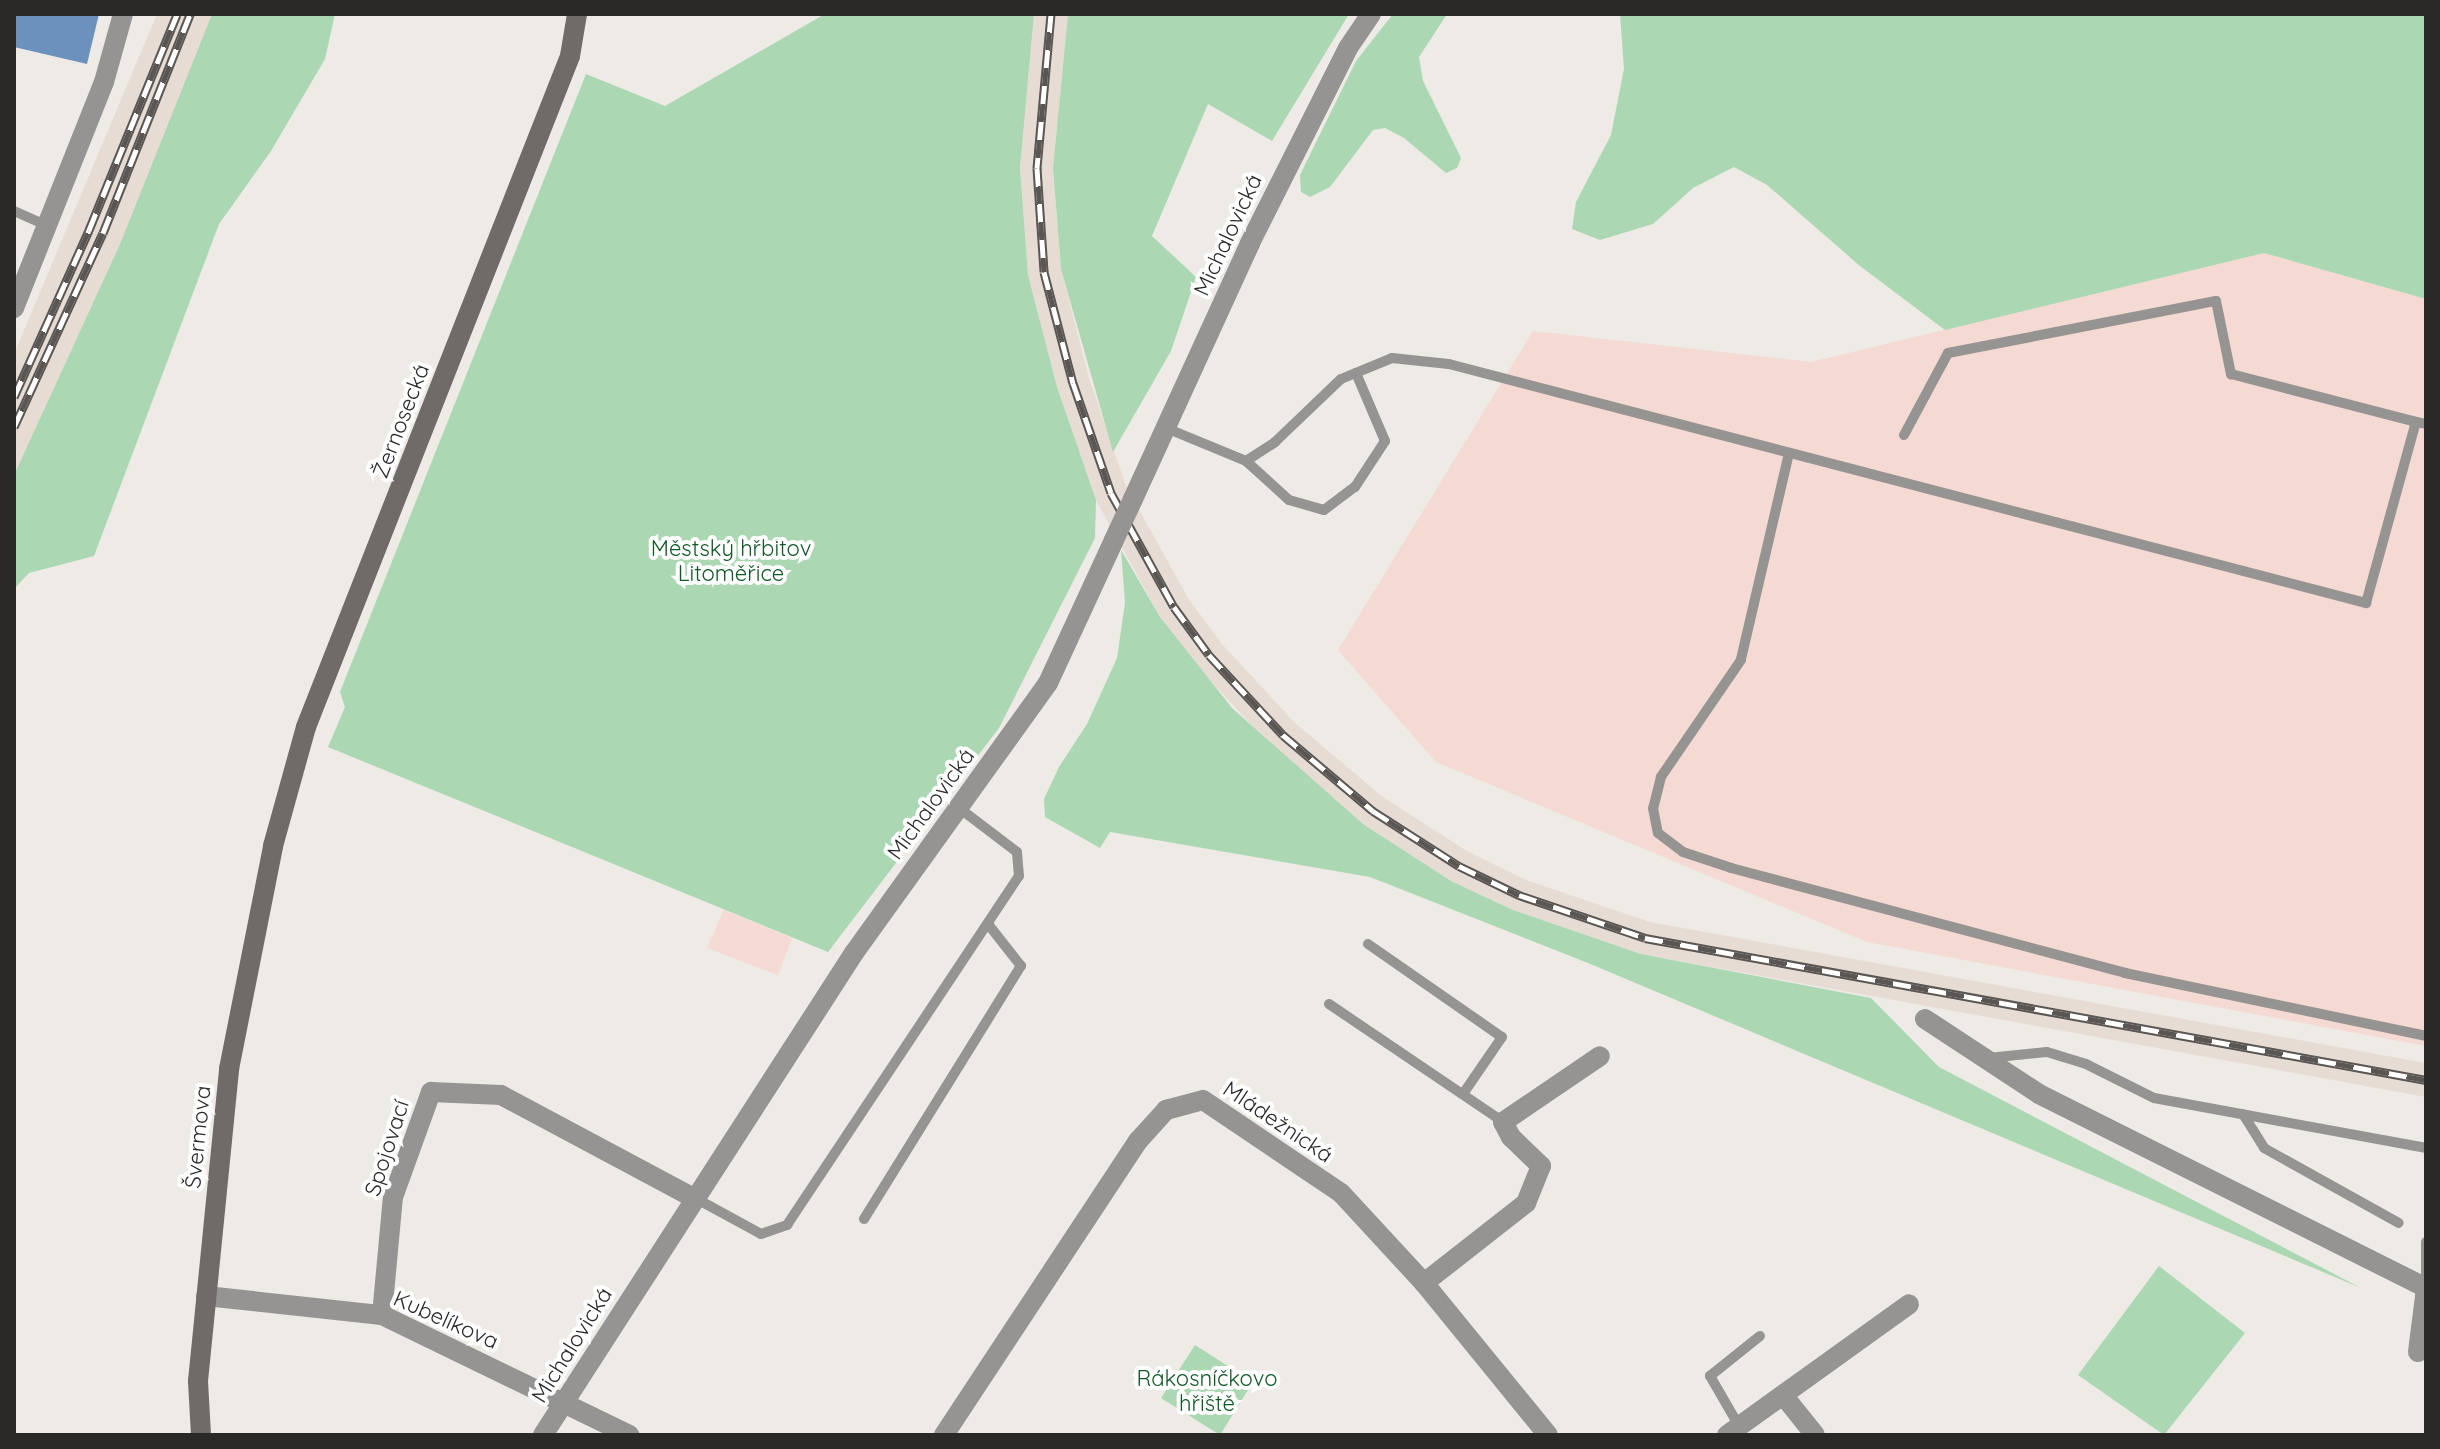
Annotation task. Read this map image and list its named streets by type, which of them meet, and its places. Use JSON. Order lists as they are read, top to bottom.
{
  "streets": {
    "main road": ["Žernosecká", "Švermova"],
    "street": [
      "Michalovická",
      "Mládežnická",
      "Spojovací",
      "Kubelíkova"
    ]
  },
  "crossings": [
    ["Michalovická", "Spojovací"],
    ["Michalovická", "Kubelíkova"],
    ["Žernosecká", "Švermova"],
    ["Švermova", "Kubelíkova"],
    ["Spojovací", "Kubelíkova"]
  ],
  "parks": ["Městský hřbitov Litoměřice", "Rákosníčkovo hřiště"]
}
